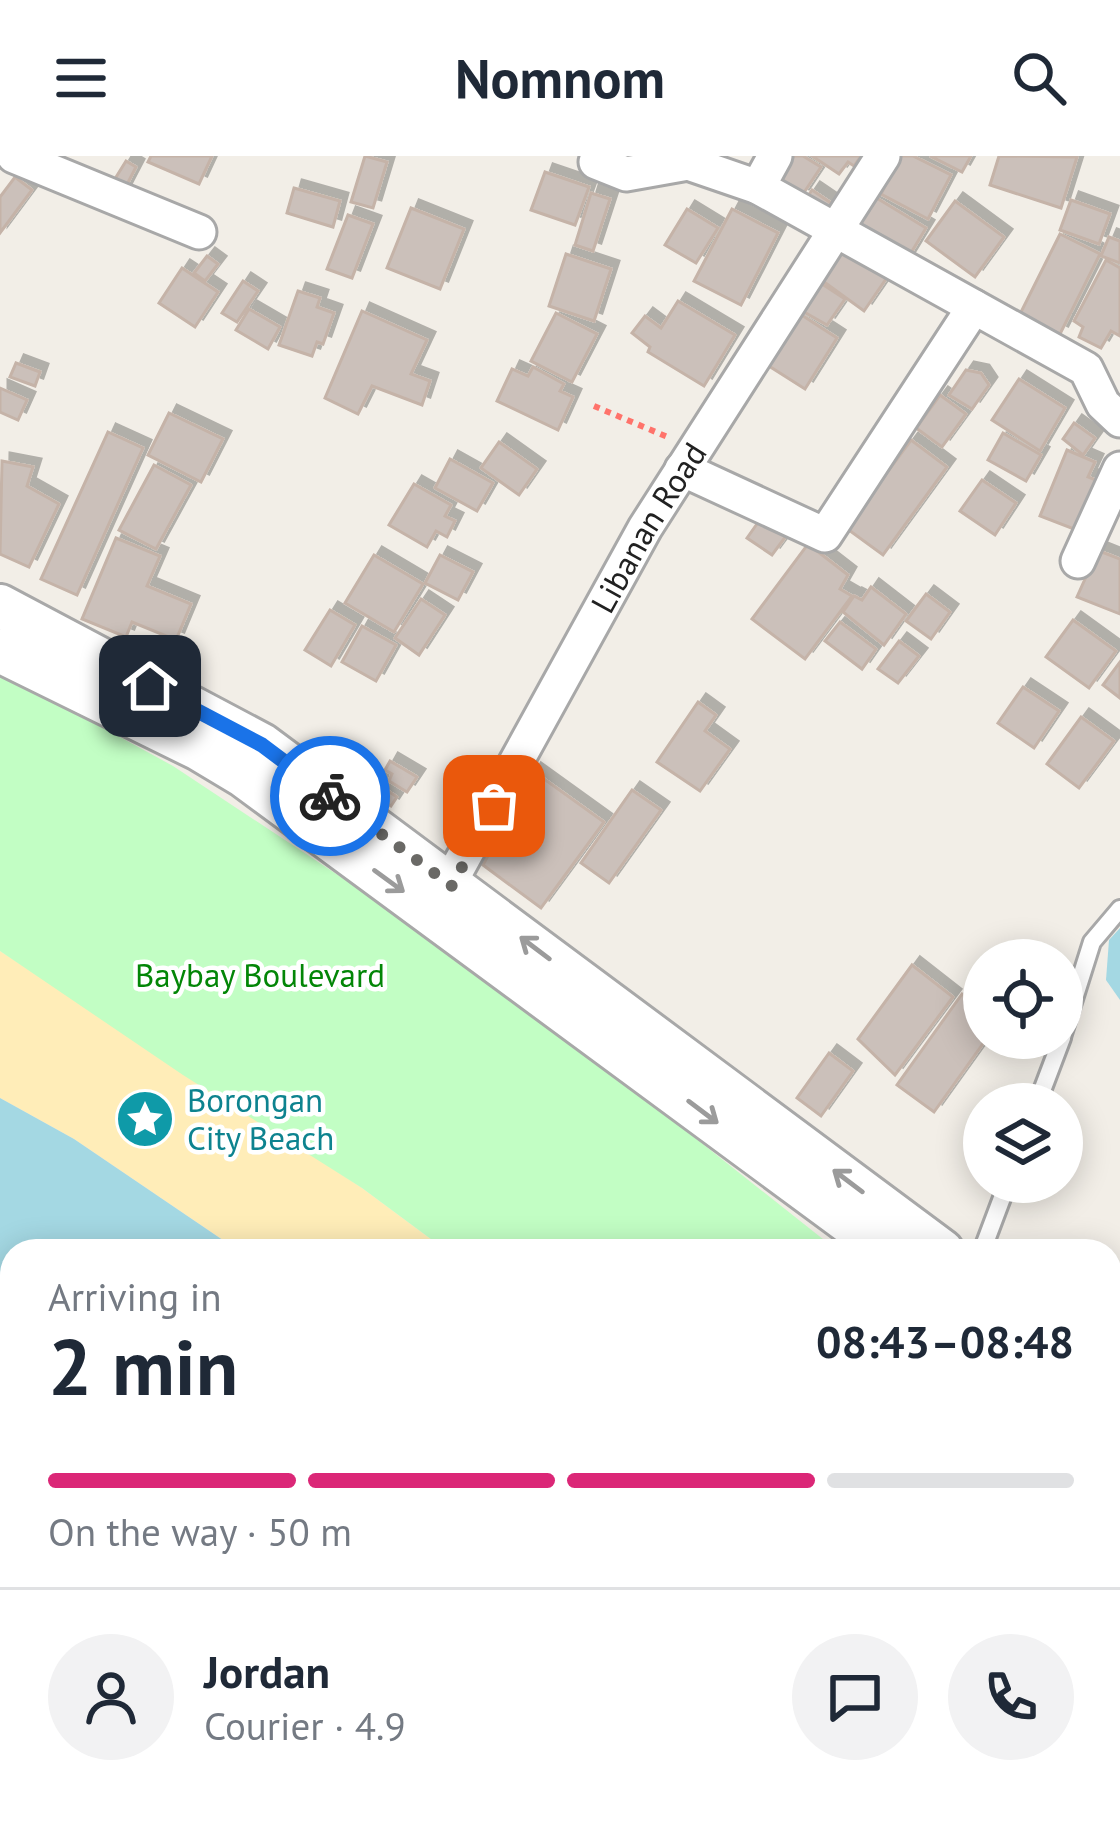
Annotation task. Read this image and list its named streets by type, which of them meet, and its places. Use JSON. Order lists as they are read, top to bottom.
{
  "streets": {
    "street": ["Libanan Road"]
  },
  "parks": ["Baybay Boulevard"],
  "places": {
    "place": ["Borongan City Beach"]
  },
  "page": {
    "header": "Nomnom",
    "heading": ["2 min", "Arriving in", "08:43–08:48"],
    "panel": ["Jordan", "Courier · 4.9"],
    "bar": "On the way · 50 m"
  }
}
